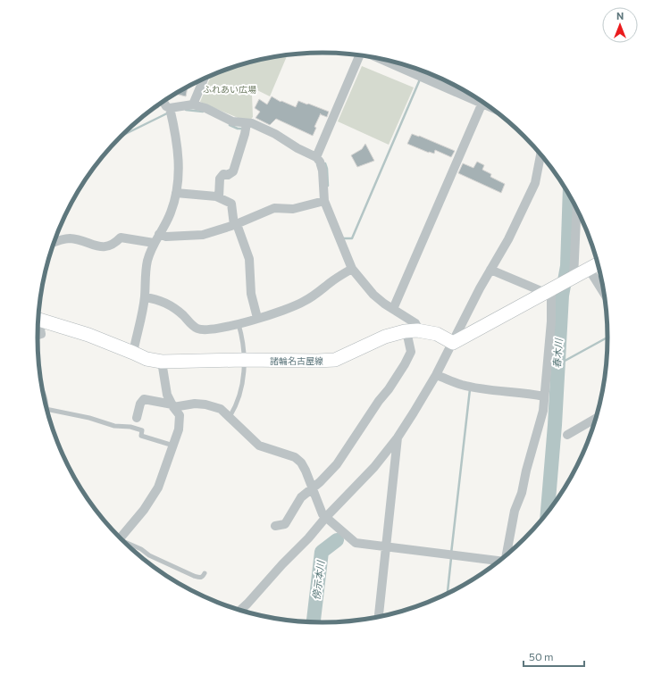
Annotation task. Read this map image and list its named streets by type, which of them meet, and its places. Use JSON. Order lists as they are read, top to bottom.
{
  "streets": {
    "main road": ["諸輪名古屋線"]
  },
  "water": ["春木川", "傍示本川"],
  "parks": ["ふれあい広場"],
  "scale_bar": "50 m",
  "north": "top"
}
